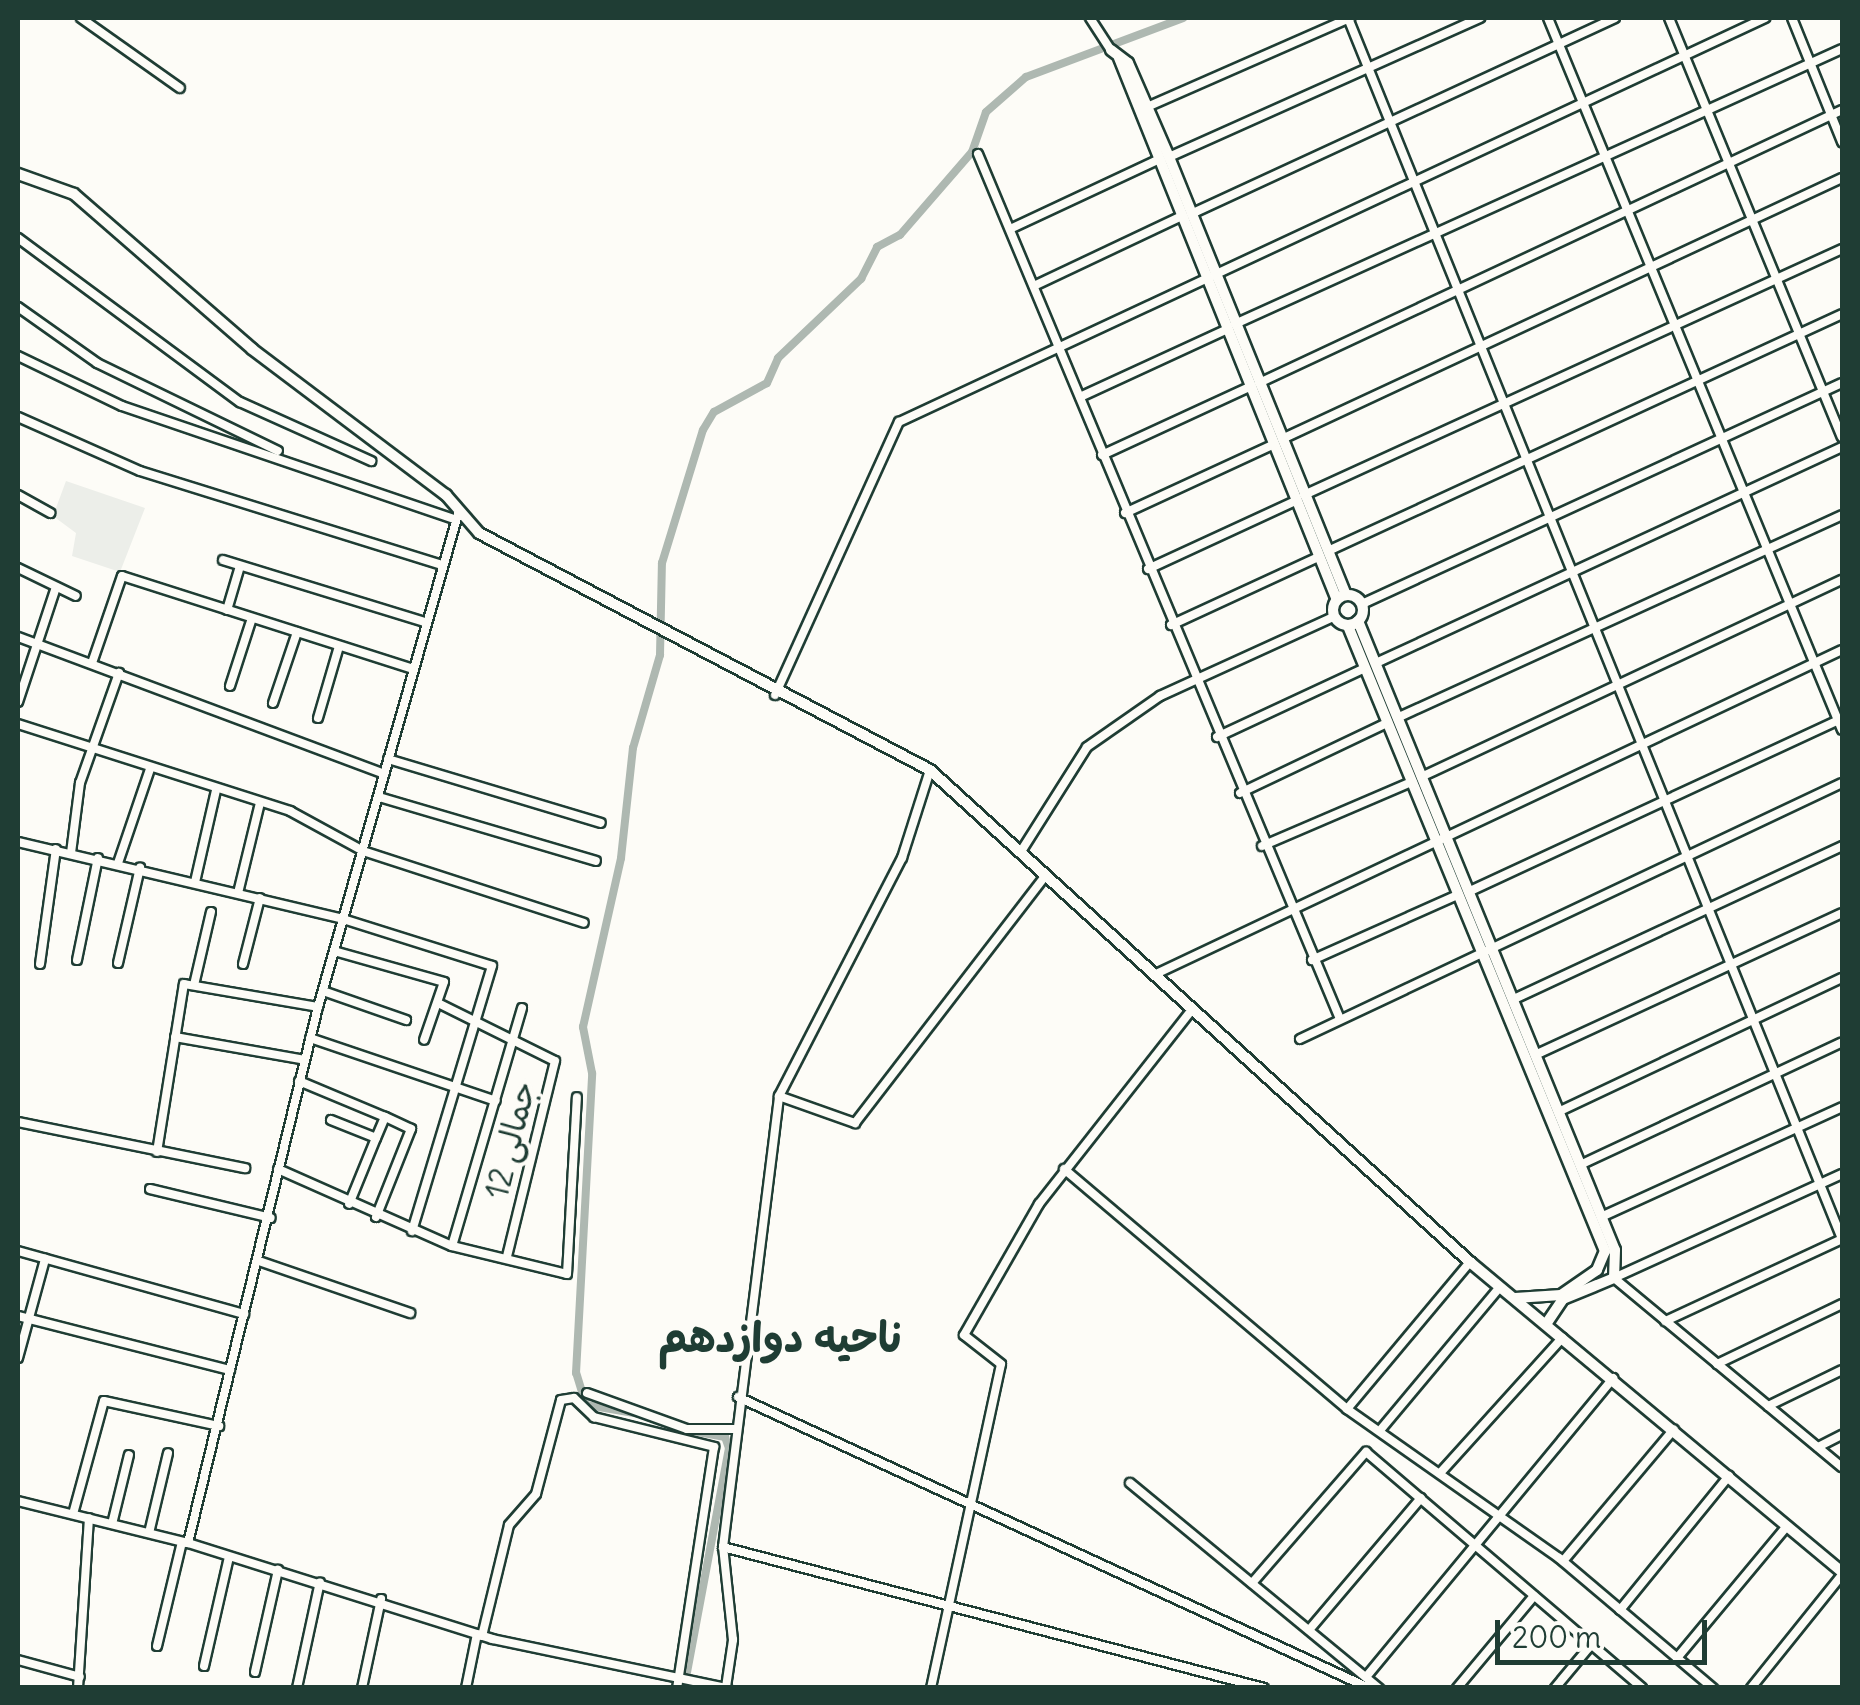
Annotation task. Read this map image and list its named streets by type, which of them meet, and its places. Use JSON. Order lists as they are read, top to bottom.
{
  "streets": {
    "street": ["جمالی 12"]
  },
  "districts": ["ناحیه دوازدهم"],
  "scale_bar": "200 m"
}
